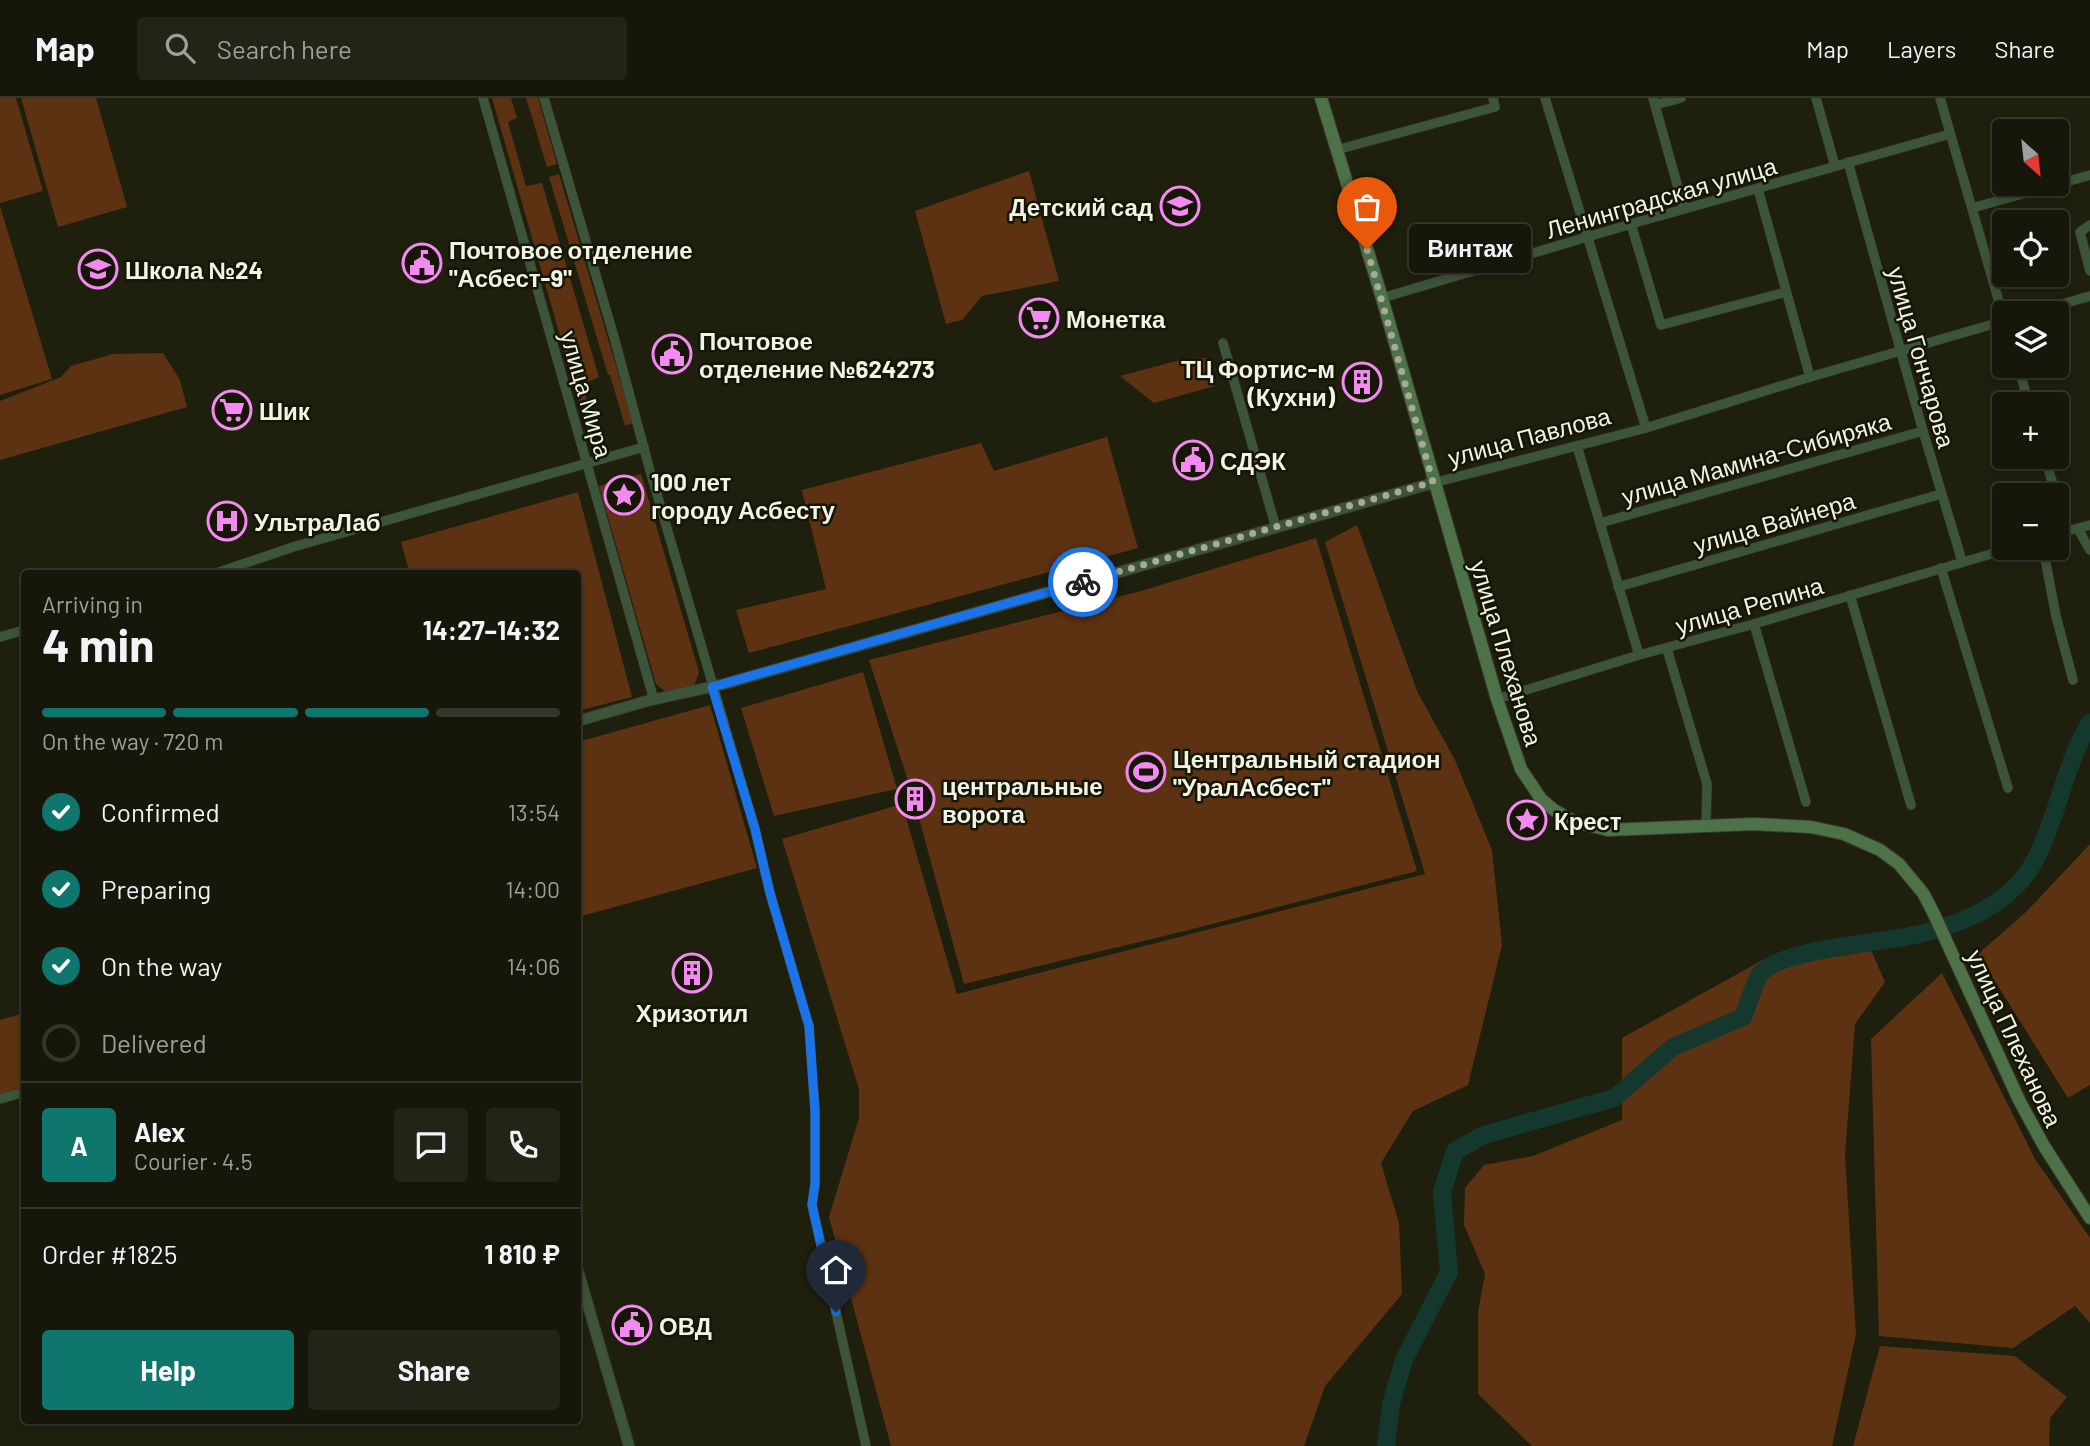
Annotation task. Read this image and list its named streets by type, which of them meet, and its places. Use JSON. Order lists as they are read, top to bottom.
{
  "streets": {
    "main road": ["улица Плеханова"],
    "street": [
      "Ленинградская улица",
      "улица Гончарова",
      "улица Мира",
      "улица Павлова",
      "улица Мамина-Сибиряка",
      "улица Вайнера",
      "улица Репина"
    ]
  },
  "crossings": [
    ["Ленинградская улица", "улица Гончарова"],
    ["Ленинградская улица", "улица Плеханова"],
    ["улица Гончарова", "улица Павлова"],
    ["улица Гончарова", "улица Мамина-Сибиряка"],
    ["улица Гончарова", "улица Вайнера"],
    ["улица Гончарова", "улица Репина"],
    ["улица Мира", "улица Павлова"],
    ["улица Павлова", "улица Плеханова"],
    ["улица Репина", "улица Плеханова"]
  ],
  "places": {
    "school or university": ["Детский сад", "Школа №24"],
    "other": ["Винтаж"],
    "public building": [
      "Почтовое отделение \"Асбест-9\"",
      "Почтовое отделение №624273",
      "СДЭК",
      "ОВД"
    ],
    "supermarket": ["Монетка", "Шик"],
    "building": ["ТЦ Фортис-м (Кухни)", "центральные ворота", "Хризотил"],
    "place": ["100 лет городу Асбесту", "Крест"],
    "hospital": ["УльтраЛаб"],
    "sports": ["Центральный стадион \"УралАсбест\""]
  },
  "north": "bottom right",
  "page": {
    "header": "Map",
    "search": "Search here",
    "nav": ["Map", "Layers", "Share"],
    "map_buttons": ["+", "−"],
    "bubble": "Винтаж",
    "heading": ["4 min", "Arriving in", "14:27–14:32"],
    "panel": [
      "Alex",
      "Courier · 4.5",
      "Order #1825",
      "1 810 ₽"
    ],
    "bar": "On the way · 720 m",
    "list": [
      ["Confirmed", "13:54"],
      ["Preparing", "14:00"],
      ["On the way", "14:06"],
      "Delivered"
    ],
    "round": "A",
    "buttons": ["Help", "Share"]
  }
}
